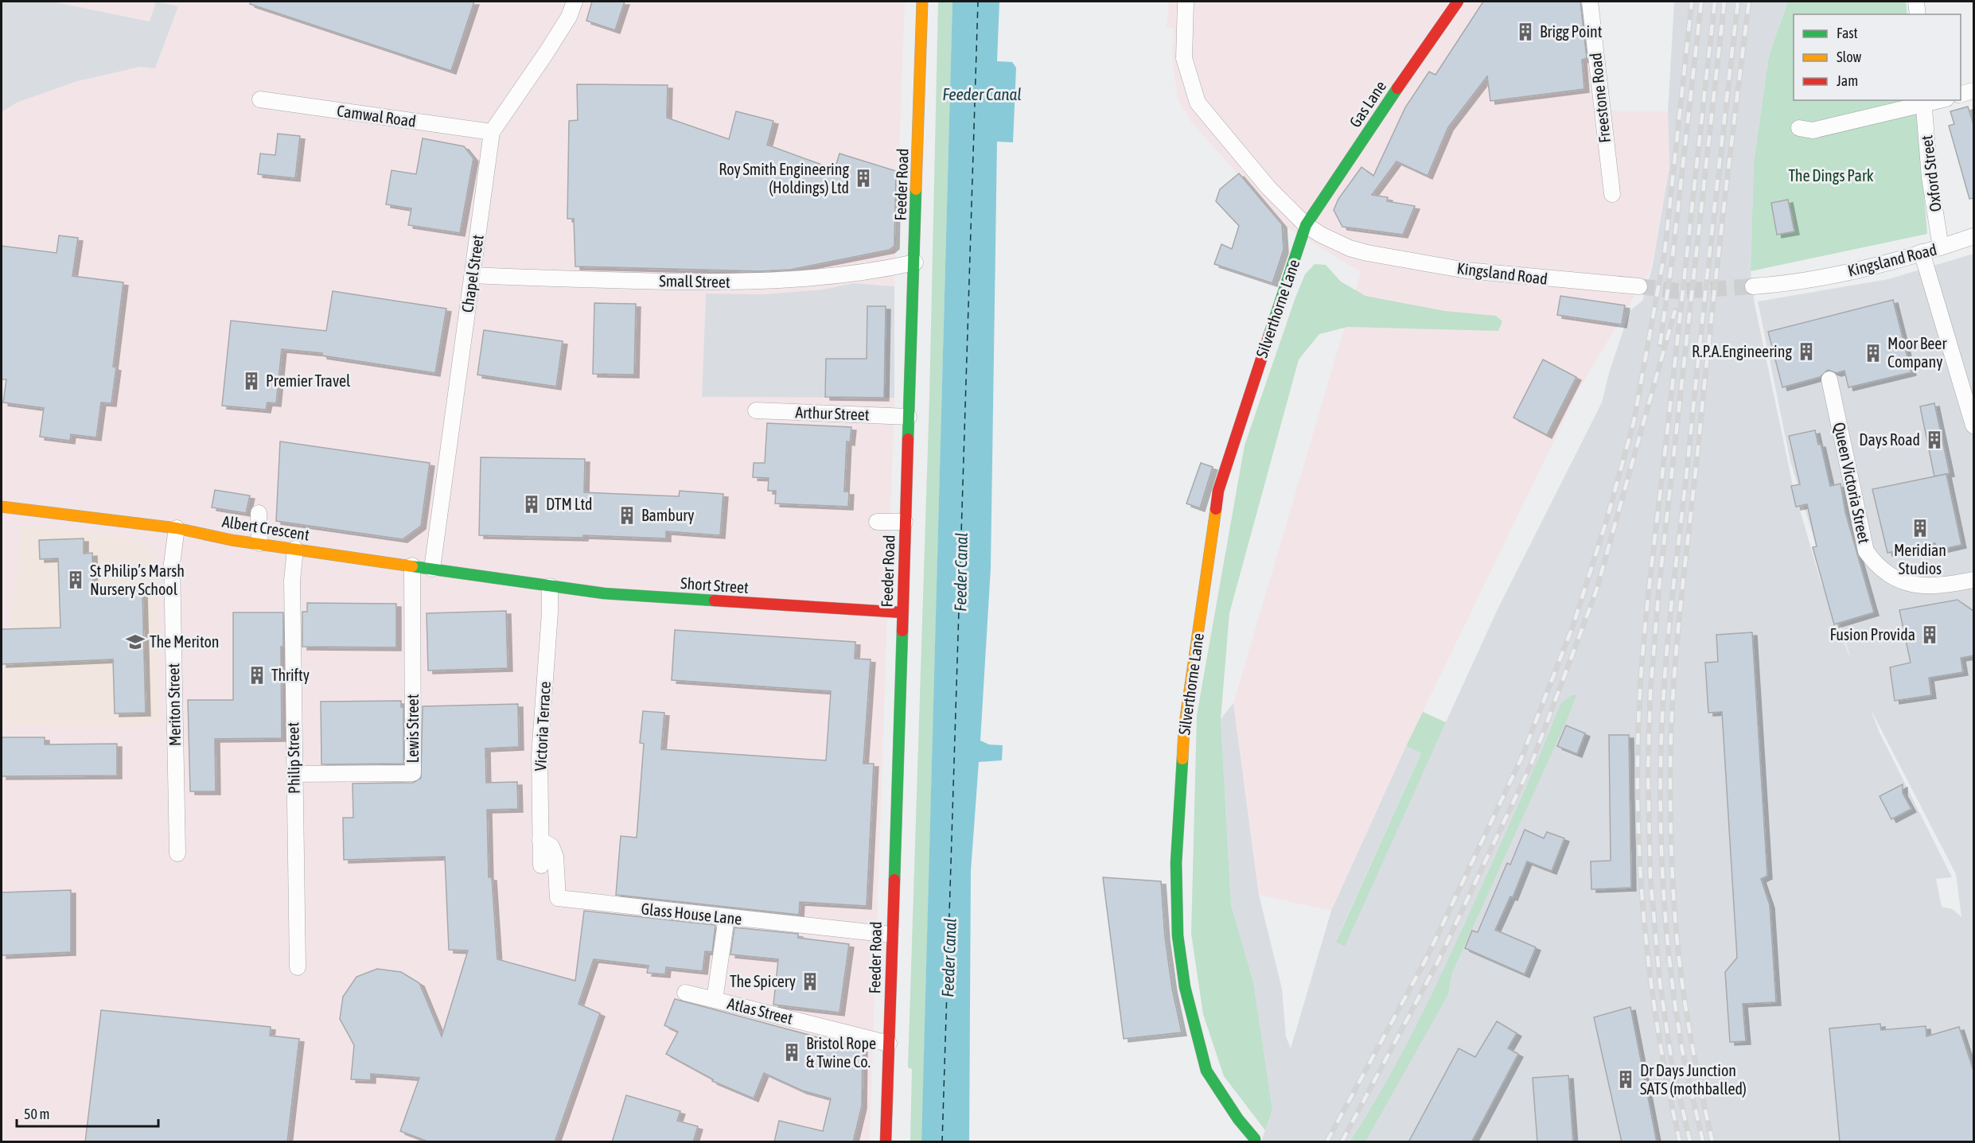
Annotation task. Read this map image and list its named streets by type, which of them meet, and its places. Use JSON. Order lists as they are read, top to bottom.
{
  "streets": {
    "street": [
      "Freestone Road",
      "Gas Lane",
      "Camwal Road",
      "Oxford Street",
      "Feeder Road",
      "Kingsland Road",
      "Chapel Street",
      "Small Street",
      "Silverthorne Lane",
      "Arthur Street",
      "Queen Victoria Street",
      "Albert Crescent",
      "Short Street",
      "Meriton Street",
      "Victoria Terrace",
      "Lewis Street",
      "Philip Street",
      "Glass House Lane",
      "Atlas Street"
    ]
  },
  "crossings": [
    ["Gas Lane", "Kingsland Road"],
    ["Gas Lane", "Silverthorne Lane"],
    ["Camwal Road", "Chapel Street"],
    ["Oxford Street", "Kingsland Road"],
    ["Feeder Road", "Small Street"],
    ["Feeder Road", "Arthur Street"],
    ["Feeder Road", "Short Street"],
    ["Feeder Road", "Glass House Lane"],
    ["Feeder Road", "Atlas Street"],
    ["Kingsland Road", "Silverthorne Lane"],
    ["Chapel Street", "Small Street"],
    ["Chapel Street", "Albert Crescent"],
    ["Albert Crescent", "Short Street"],
    ["Albert Crescent", "Meriton Street"],
    ["Albert Crescent", "Lewis Street"],
    ["Albert Crescent", "Philip Street"],
    ["Short Street", "Victoria Terrace"],
    ["Victoria Terrace", "Glass House Lane"],
    ["Lewis Street", "Philip Street"],
    ["Glass House Lane", "Atlas Street"]
  ],
  "water": ["Feeder Canal"],
  "parks": ["The Dings Park"],
  "places": {
    "building": [
      "Brigg Point",
      "Roy Smith Engineering (Holdings) Ltd",
      "R.P.A.Engineering",
      "Moor Beer Company",
      "Premier Travel",
      "Days Road",
      "DTM Ltd",
      "Bambury",
      "Meridian Studios",
      "St Philip’s Marsh Nursery School",
      "Fusion Provida",
      "Thrifty",
      "The Spicery",
      "Bristol Rope & Twine Co.",
      "Dr Days Junction SATS (mothballed)"
    ],
    "school or university": ["The Meriton"]
  },
  "legend": ["Fast", "Slow", "Jam"],
  "scale_bar": "50 m"
}
